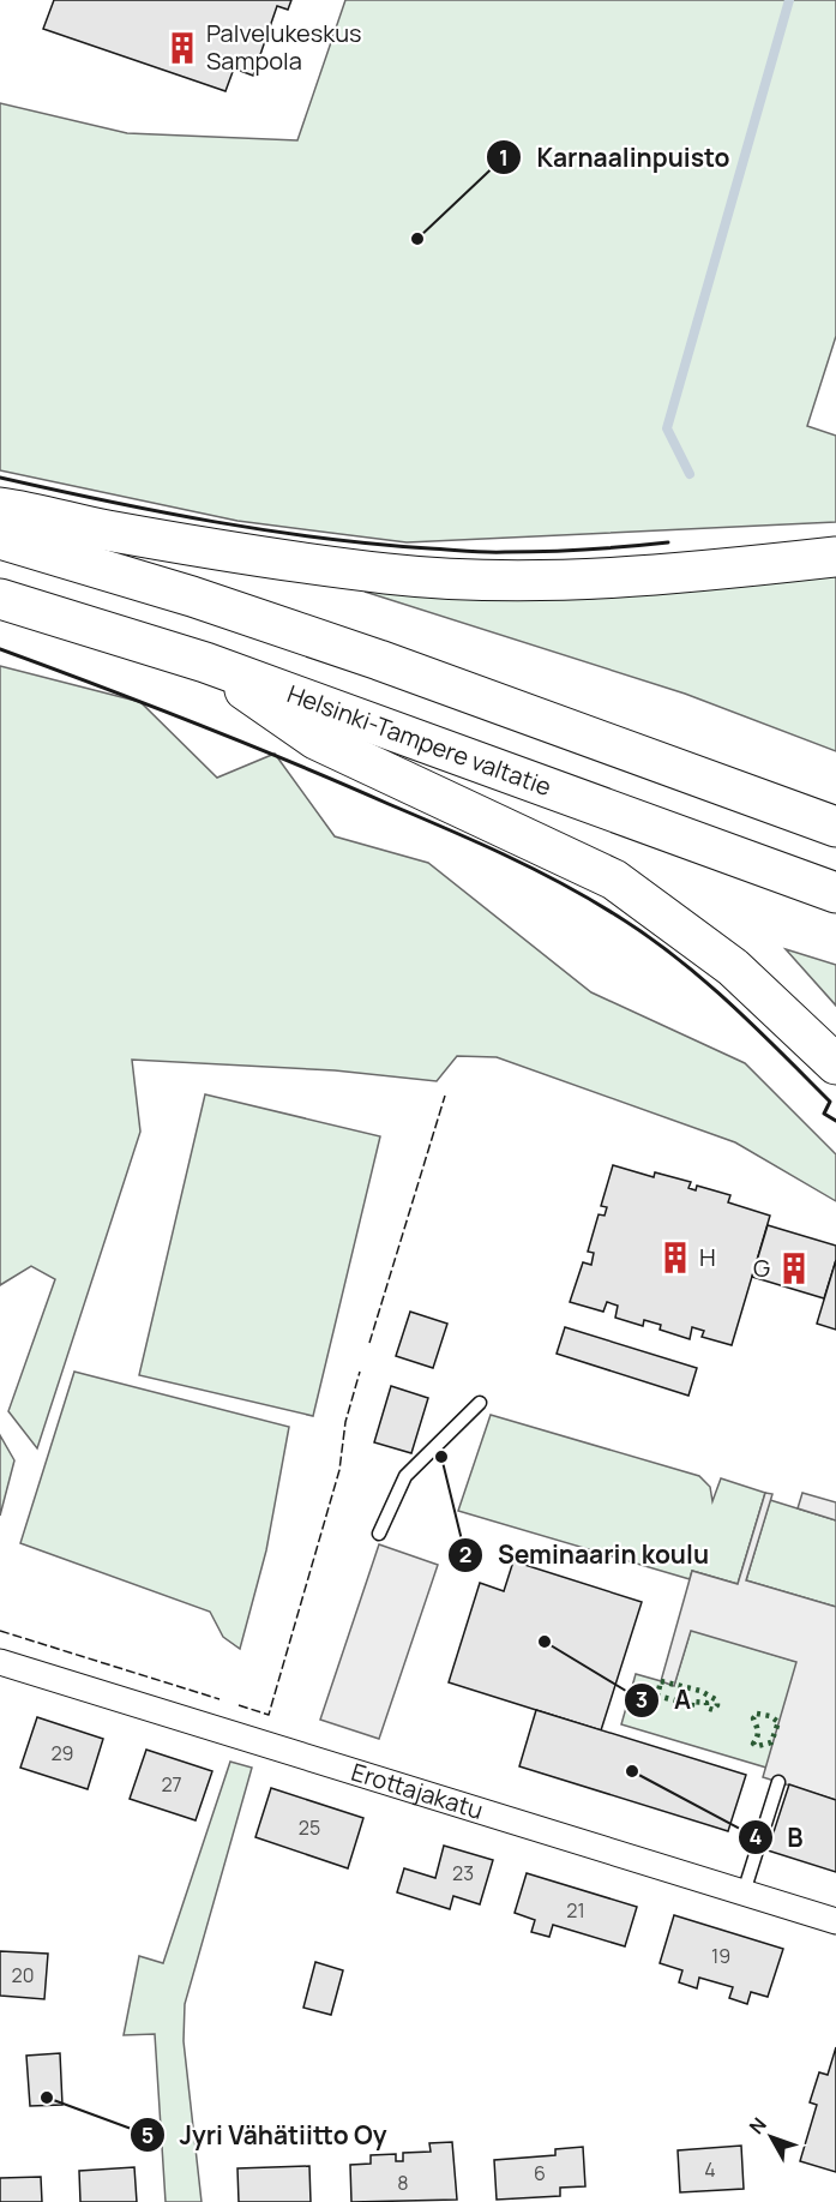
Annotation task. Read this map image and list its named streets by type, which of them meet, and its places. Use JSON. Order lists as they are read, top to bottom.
{
  "streets": {
    "highway": ["Helsinki-Tampere valtatie"],
    "street": ["Erottajakatu"]
  },
  "places": {
    "building": ["Palvelukeskus Sampola", "H", "G"],
    "other": [
      "Karnaalinpuisto",
      "Seminaarin koulu",
      "A",
      "B",
      "Jyri Vähätiitto Oy"
    ]
  },
  "house_numbers": [
    "29",
    "27",
    "25",
    "23",
    "21",
    "19",
    "20",
    "4",
    "6",
    "8"
  ],
  "north": "top left"
}
